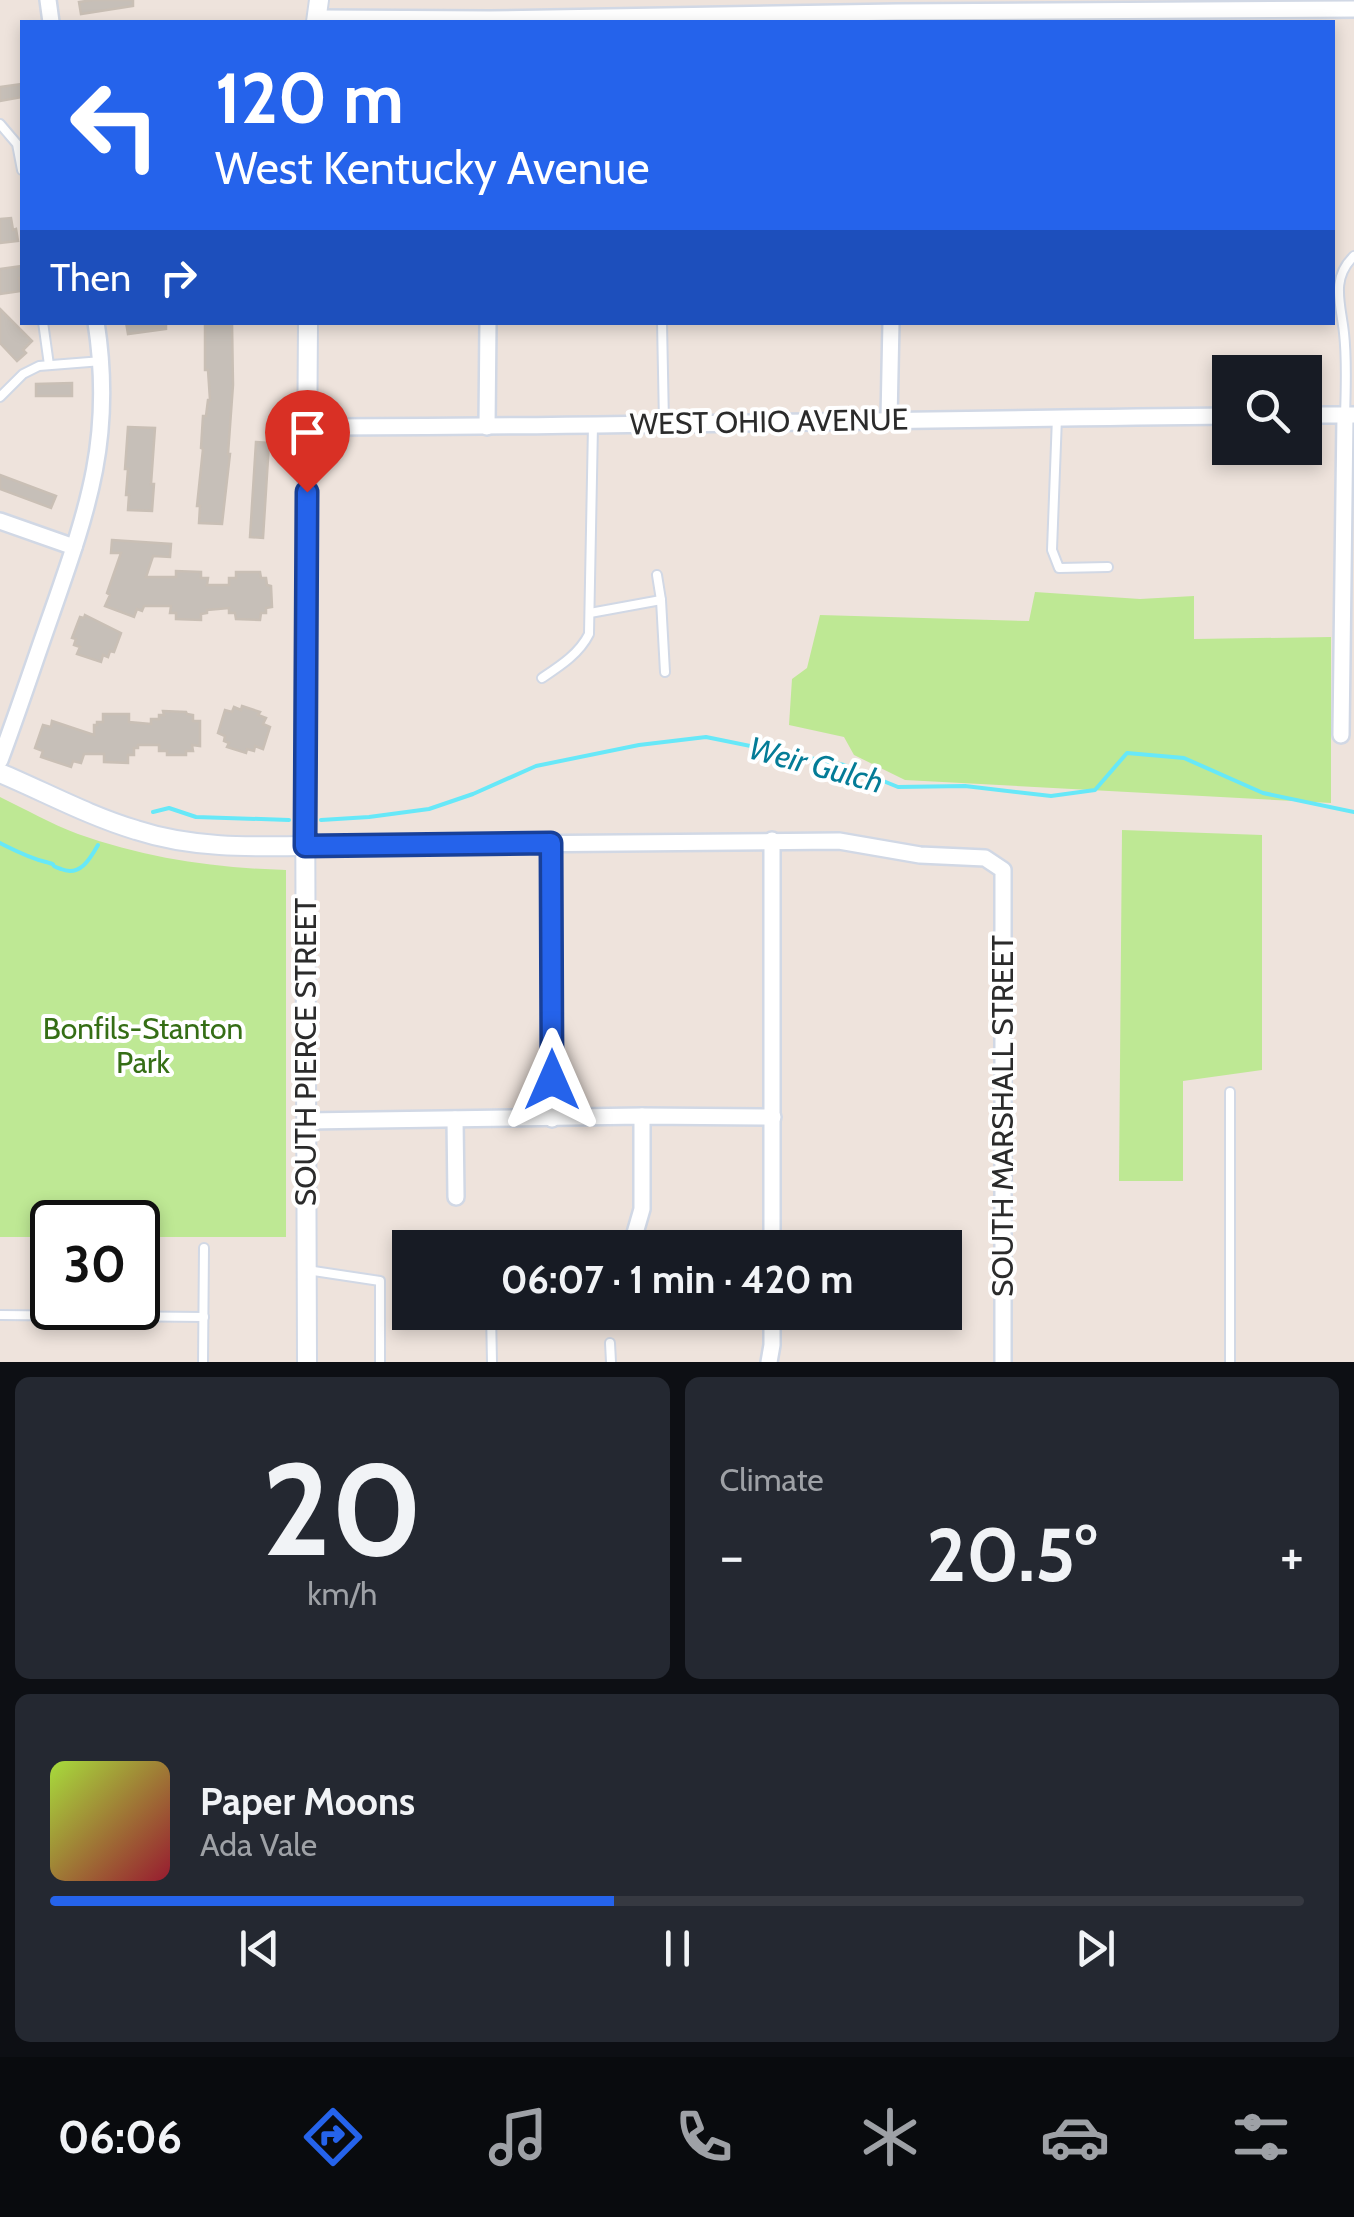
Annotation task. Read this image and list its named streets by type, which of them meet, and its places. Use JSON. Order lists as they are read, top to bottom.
{
  "streets": {
    "street": ["WEST OHIO AVENUE", "SOUTH PIERCE STREET", "SOUTH MARSHALL STREET"]
  },
  "crossings": [
    ["WEST OHIO AVENUE", "SOUTH PIERCE STREET"]
  ],
  "water": ["Weir Gulch"],
  "parks": ["Bonfils-Stanton Park"],
  "page": {
    "turn": ["120 m", "West Kentucky Avenue"],
    "then": "Then",
    "limit": "30",
    "trip": "06:07 · 1 min · 420 m",
    "tile": [
      ["20", "km/h"],
      "Climate"
    ],
    "heat": ["−", "20.5°", "+"],
    "song": ["Paper Moons", "Ada Vale"],
    "tabs": "06:06"
  }
}
